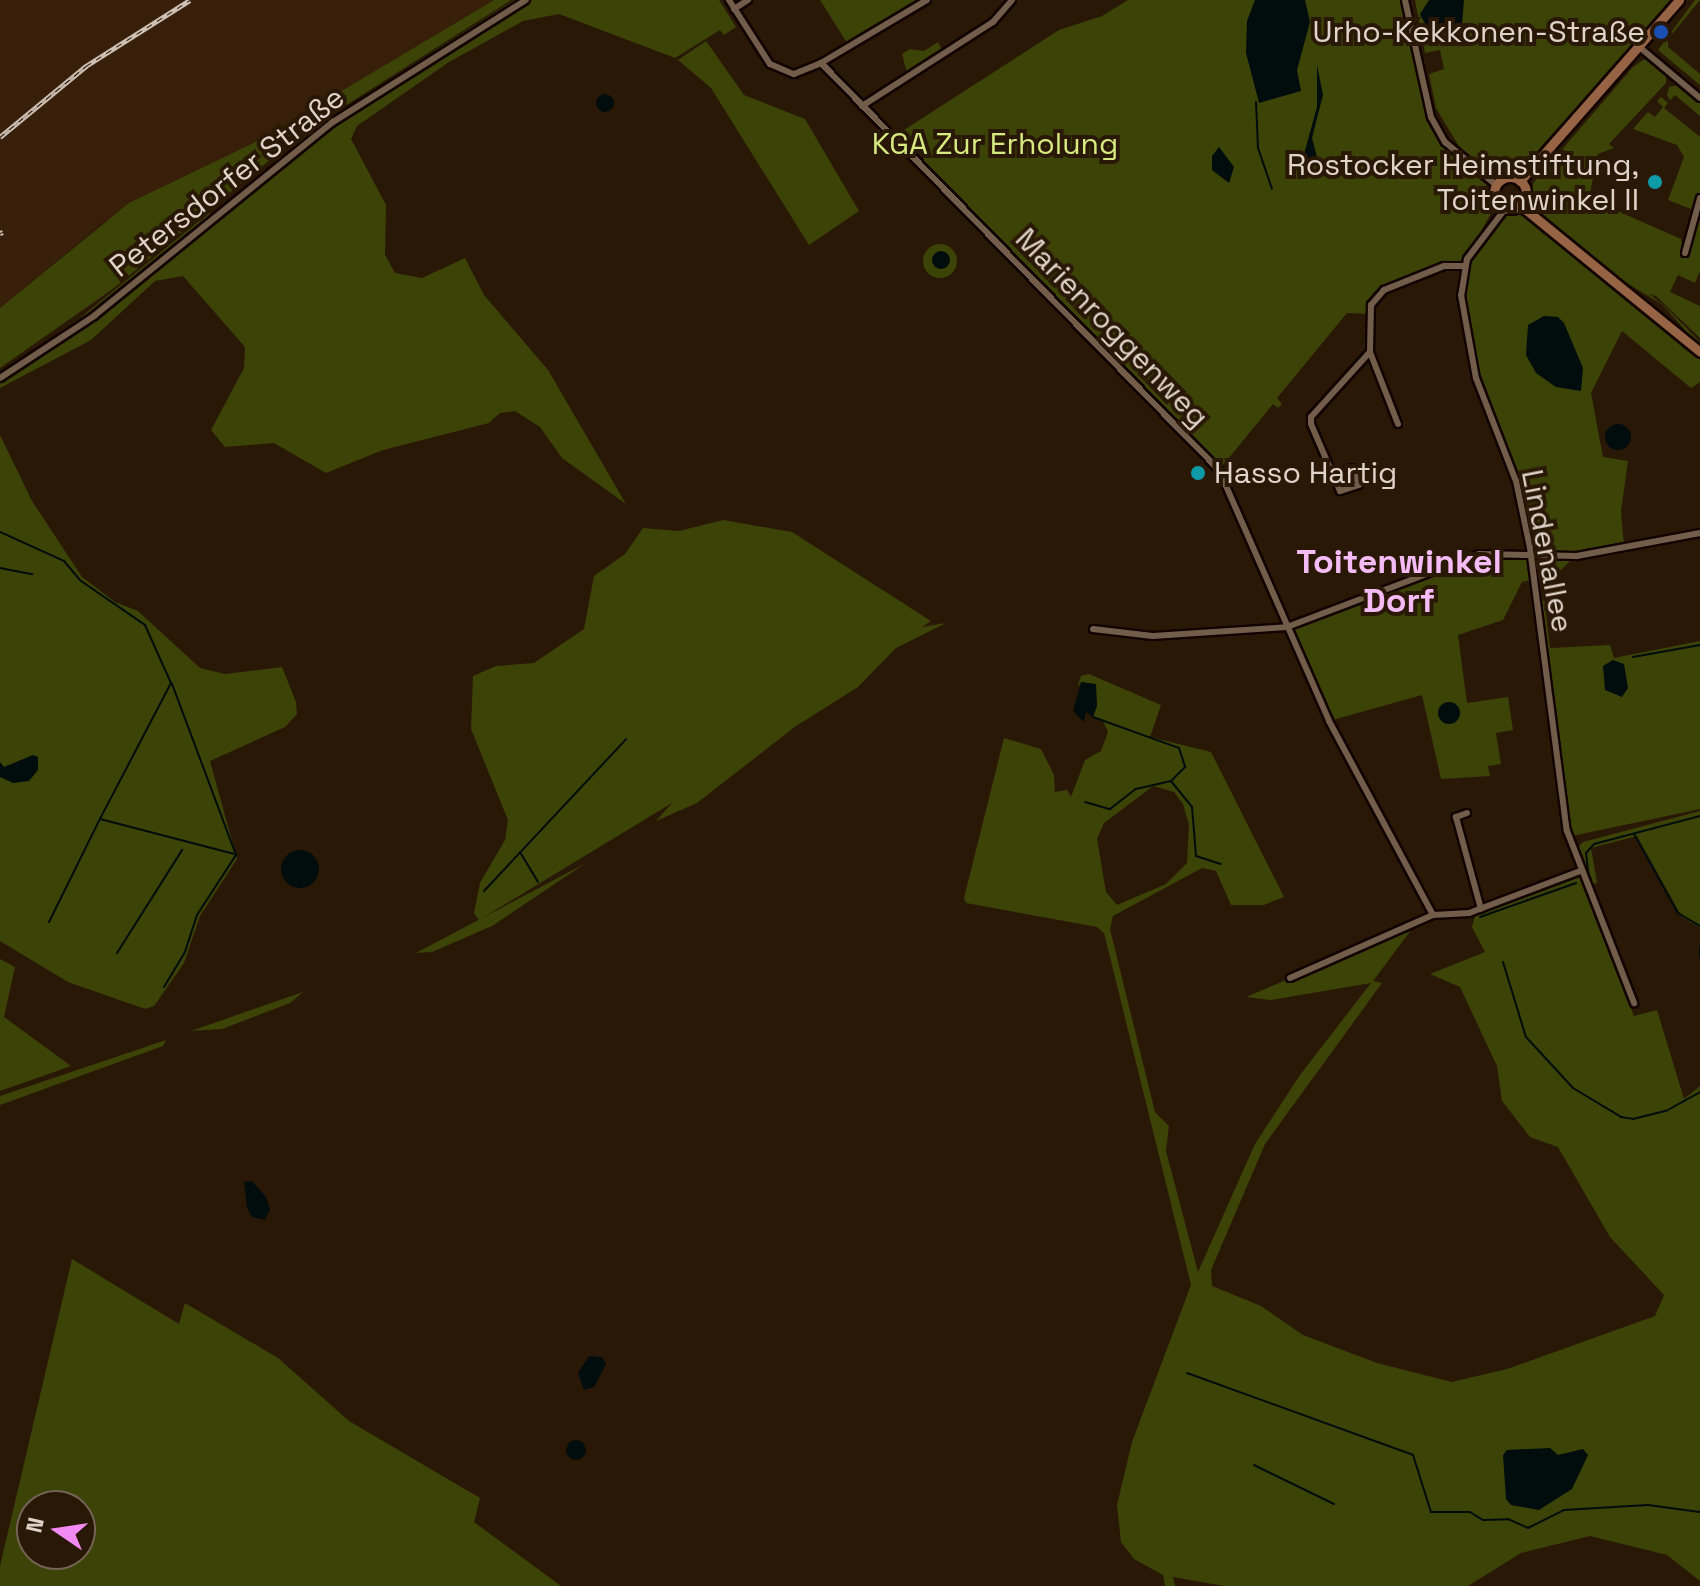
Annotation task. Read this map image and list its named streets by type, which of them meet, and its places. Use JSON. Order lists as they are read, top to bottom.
{
  "streets": {
    "street": ["Petersdorfer Straße", "Marienroggenweg", "Lindenallee"]
  },
  "districts": ["Toitenwinkel Dorf"],
  "parks": ["KGA Zur Erholung"],
  "places": ["Urho-Kekkonen-Straße", "Rostocker Heimstiftung, Toitenwinkel II", "Hasso Hartig"],
  "north": "left"
}
